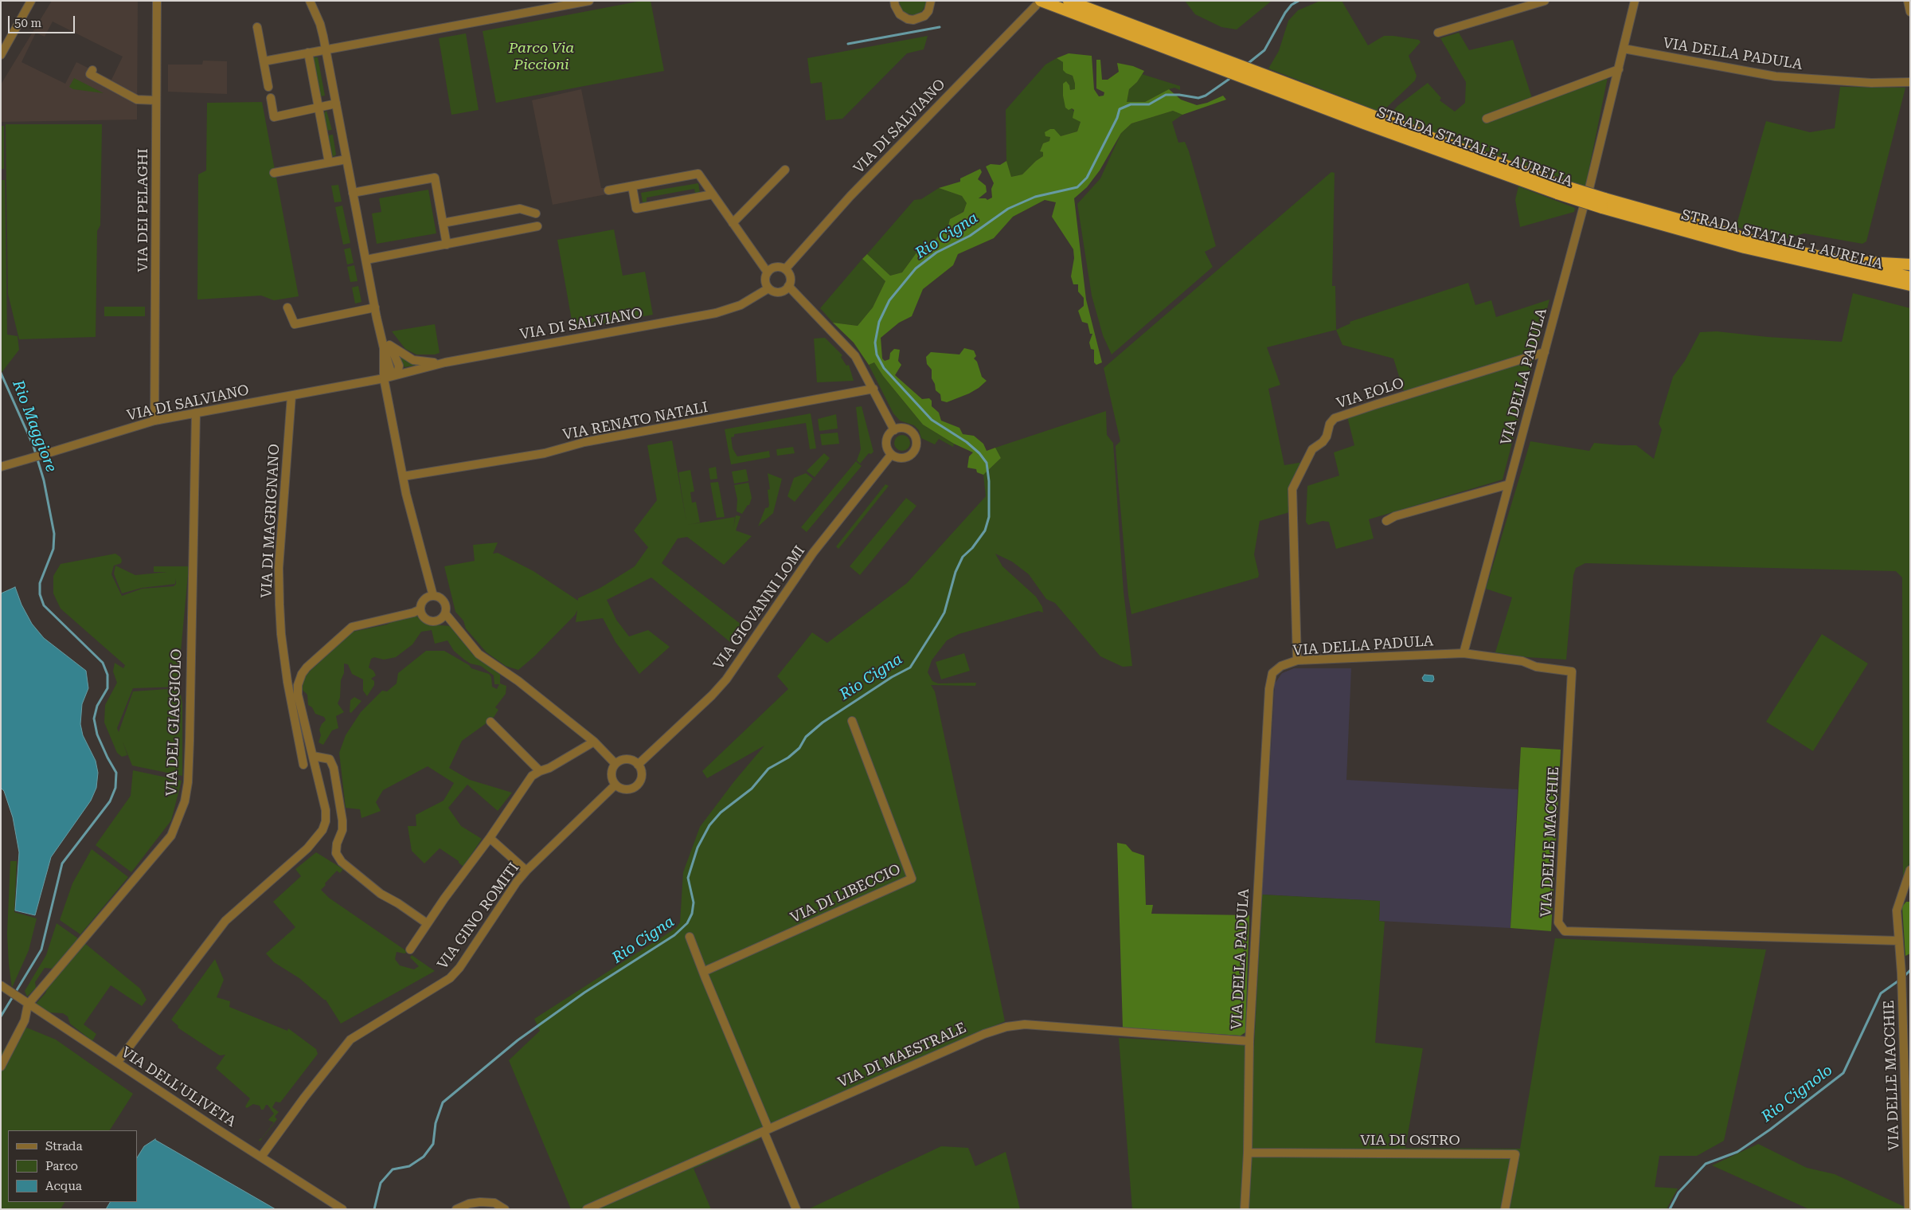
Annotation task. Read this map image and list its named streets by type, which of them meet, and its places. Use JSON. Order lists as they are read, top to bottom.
{
  "streets": {
    "highway": ["STRADA STATALE 1 AURELIA"],
    "street": [
      "VIA DELLA PADULA",
      "VIA DI SALVIANO",
      "VIA DEI PELAGHI",
      "VIA EOLO",
      "VIA RENATO NATALI",
      "VIA DI MAGRIGNANO",
      "VIA GIOVANNI LOMI",
      "VIA DEL GIAGGIOLO",
      "VIA DELLE MACCHIE",
      "VIA DI LIBECCIO",
      "VIA GINO ROMITI",
      "VIA DI MAESTRALE",
      "VIA DELL'ULIVETA",
      "VIA DI OSTRO"
    ]
  },
  "crossings": [
    ["VIA DELLA PADULA", "VIA EOLO"],
    ["VIA DELLA PADULA", "VIA DELLE MACCHIE"],
    ["VIA DELLA PADULA", "VIA DI MAESTRALE"],
    ["VIA DELLA PADULA", "VIA DI OSTRO"],
    ["VIA DI SALVIANO", "STRADA STATALE 1 AURELIA"],
    ["VIA DI SALVIANO", "VIA DEI PELAGHI"],
    ["VIA DI SALVIANO", "VIA DI MAGRIGNANO"],
    ["VIA DI SALVIANO", "VIA DEL GIAGGIOLO"],
    ["VIA GIOVANNI LOMI", "VIA GINO ROMITI"],
    ["VIA DEL GIAGGIOLO", "VIA DELL'ULIVETA"],
    ["VIA GINO ROMITI", "VIA DELL'ULIVETA"]
  ],
  "water": ["Rio Cigna", "Rio Maggiore", "Rio Cignolo"],
  "parks": ["Parco Via Piccioni"],
  "legend": ["Strada", "Parco", "Acqua"],
  "scale_bar": "50 m"
}
